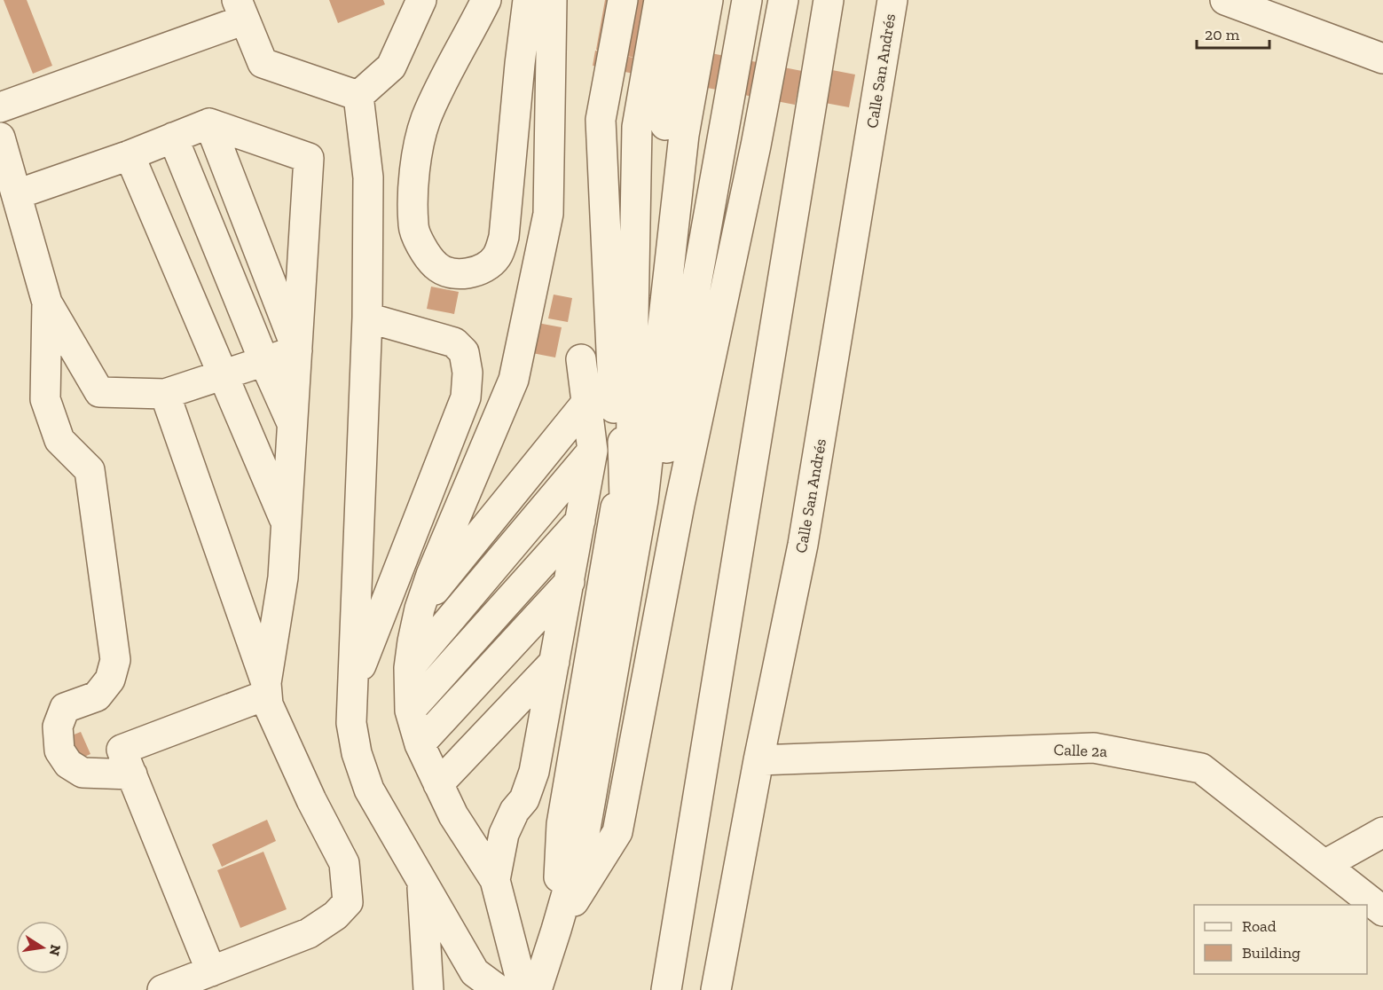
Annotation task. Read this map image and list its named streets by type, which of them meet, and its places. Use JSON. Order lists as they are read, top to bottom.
{
  "streets": {
    "street": ["Calle San Andrés", "Calle 2a"]
  },
  "crossings": [
    ["Calle San Andrés", "Calle 2a"]
  ],
  "legend": ["Road", "Building"],
  "scale_bar": "20 m",
  "north": "right"
}
